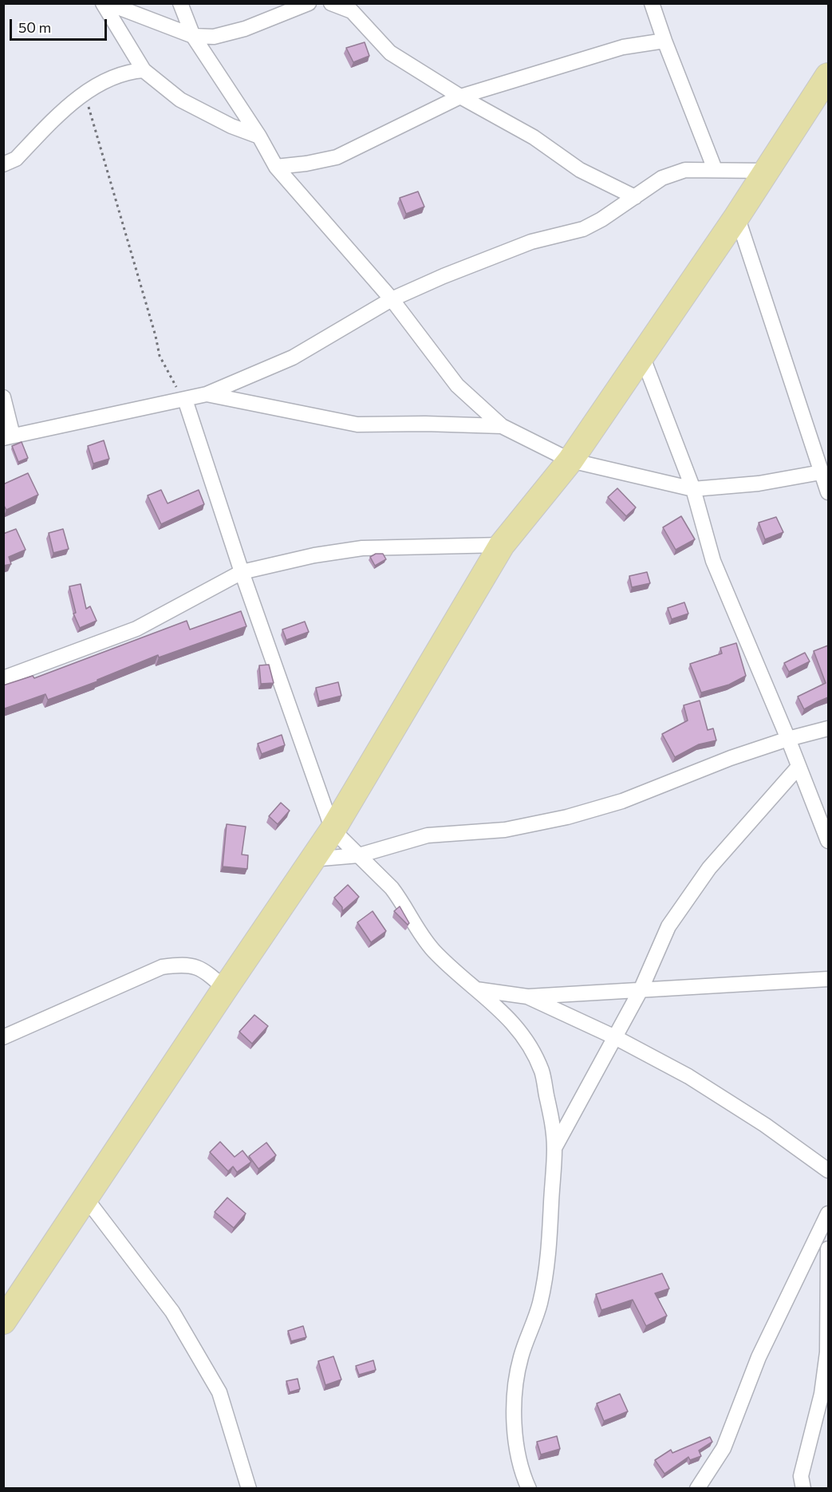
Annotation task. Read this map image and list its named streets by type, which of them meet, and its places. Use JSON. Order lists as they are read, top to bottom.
{
  "scale_bar": "50 m"
}
